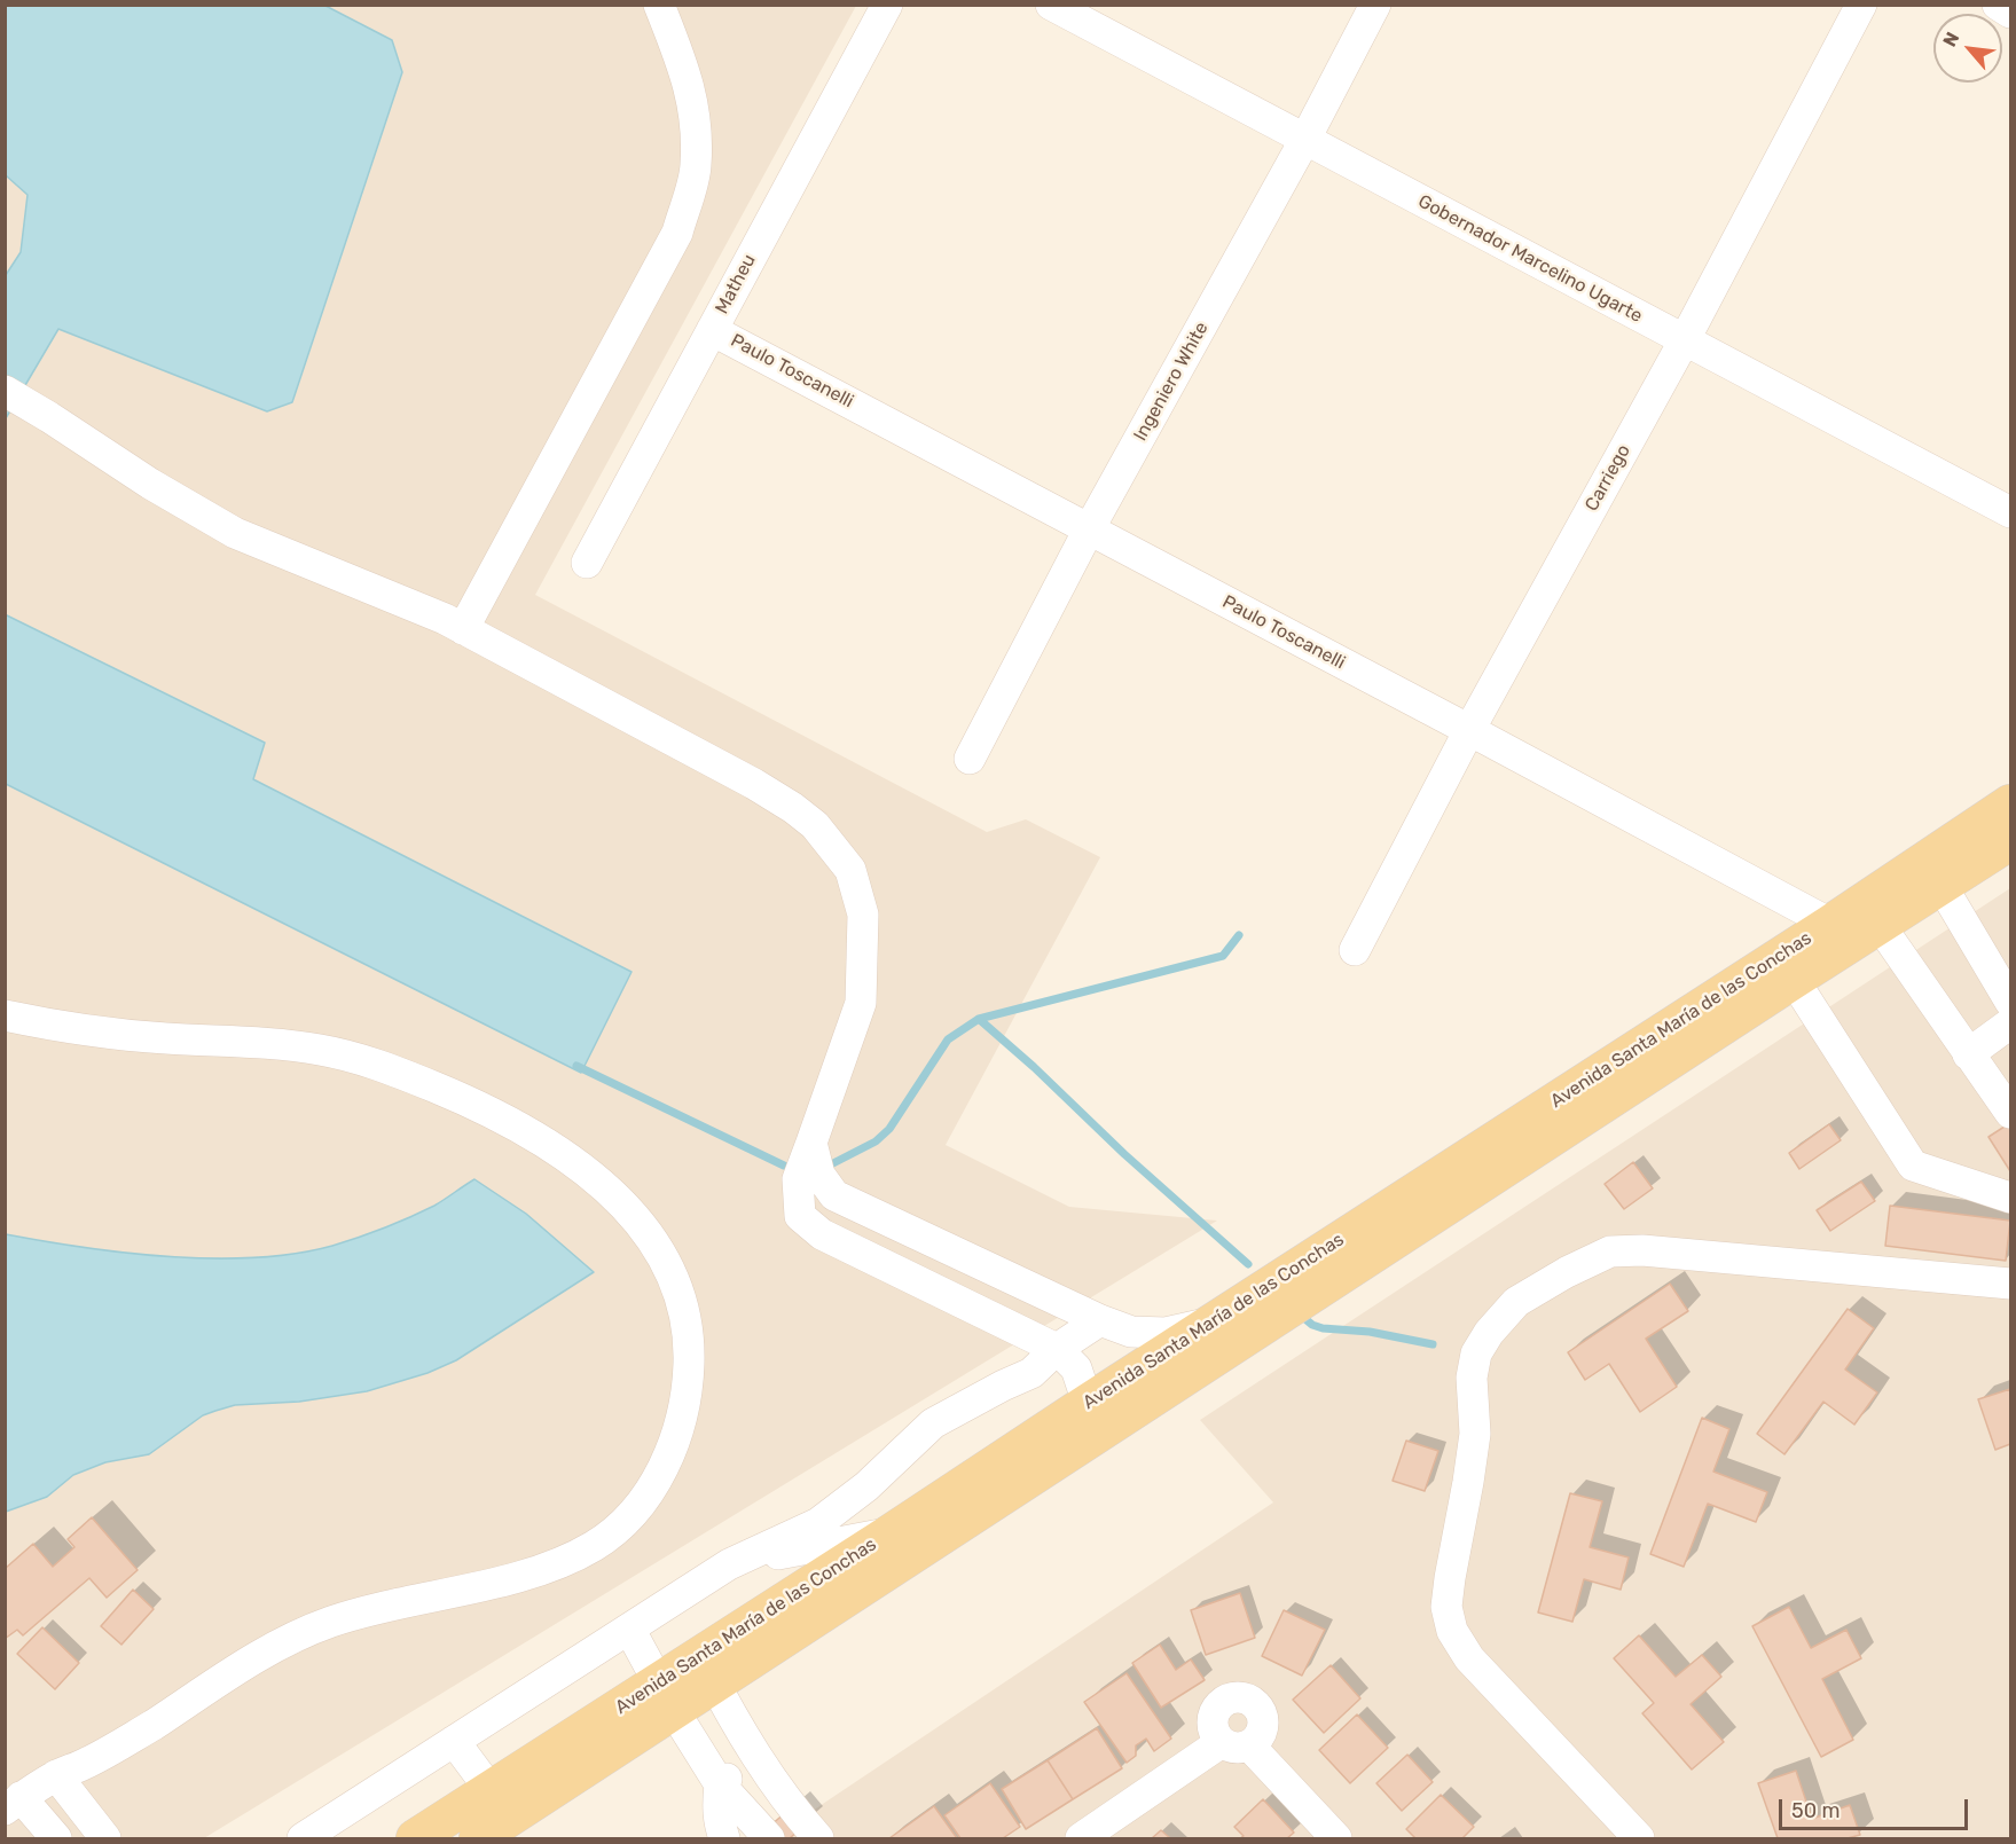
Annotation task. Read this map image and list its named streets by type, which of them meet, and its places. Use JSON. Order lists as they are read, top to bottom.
{
  "streets": {
    "main road": ["Avenida Santa María de las Conchas"],
    "street": [
      "Gobernador Marcelino Ugarte",
      "Matheu",
      "Paulo Toscanelli",
      "Ingeniero White",
      "Carriego"
    ]
  },
  "crossings": [
    ["Gobernador Marcelino Ugarte", "Ingeniero White"],
    ["Gobernador Marcelino Ugarte", "Carriego"],
    ["Matheu", "Paulo Toscanelli"],
    ["Paulo Toscanelli", "Ingeniero White"],
    ["Paulo Toscanelli", "Carriego"],
    ["Paulo Toscanelli", "Avenida Santa María de las Conchas"]
  ],
  "scale_bar": "50 m",
  "north": "top left"
}
